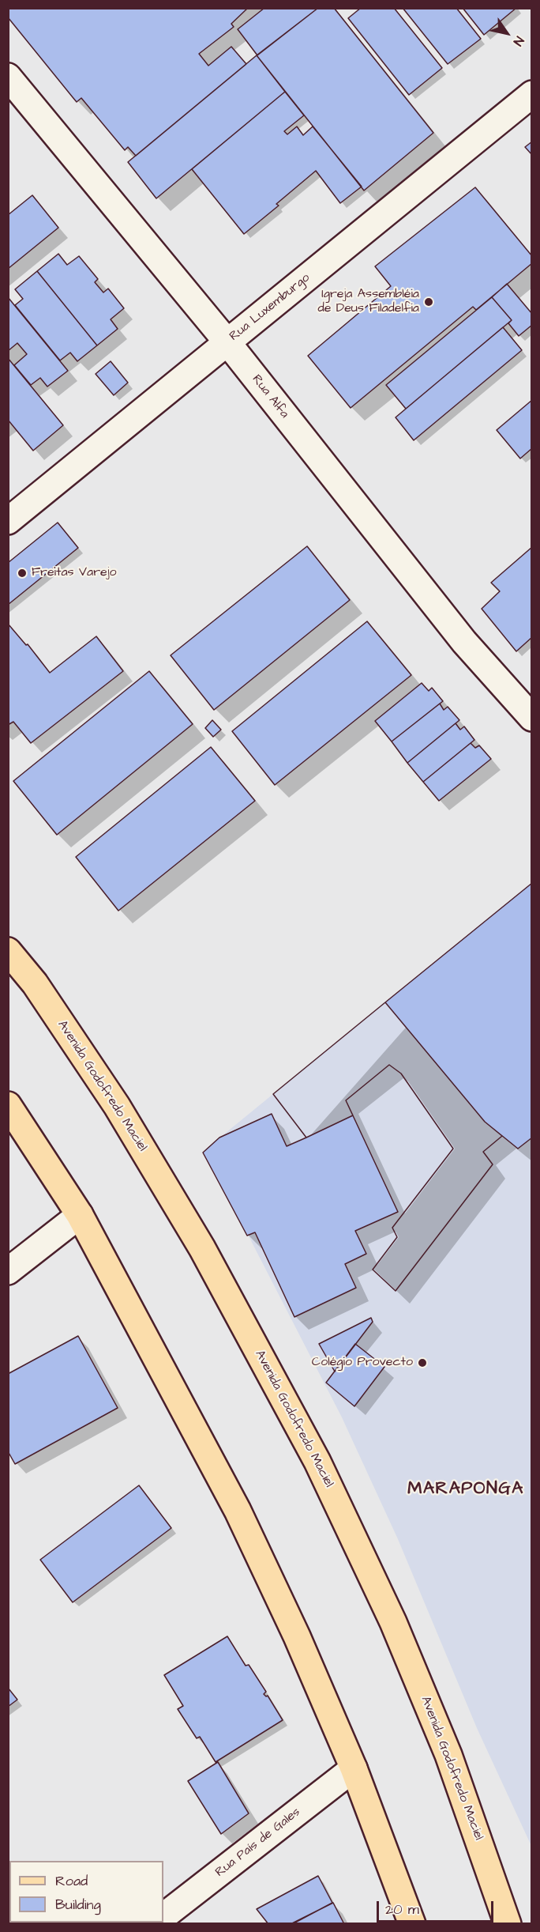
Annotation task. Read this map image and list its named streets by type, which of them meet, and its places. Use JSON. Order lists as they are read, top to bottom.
{
  "streets": {
    "main road": ["Avenida Godofredo Maciel"],
    "street": ["Rua Luxemburgo", "Rua Alfa", "Rua País de Gales"]
  },
  "crossings": [
    ["Rua Luxemburgo", "Rua Alfa"]
  ],
  "districts": ["MARAPONGA"],
  "places": ["Igreja Assembléia de Deus Filadelfia", "Freitas Varejo", "Colégio Provecto"],
  "legend": ["Road", "Building"],
  "scale_bar": "20 m",
  "north": "bottom right"
}
